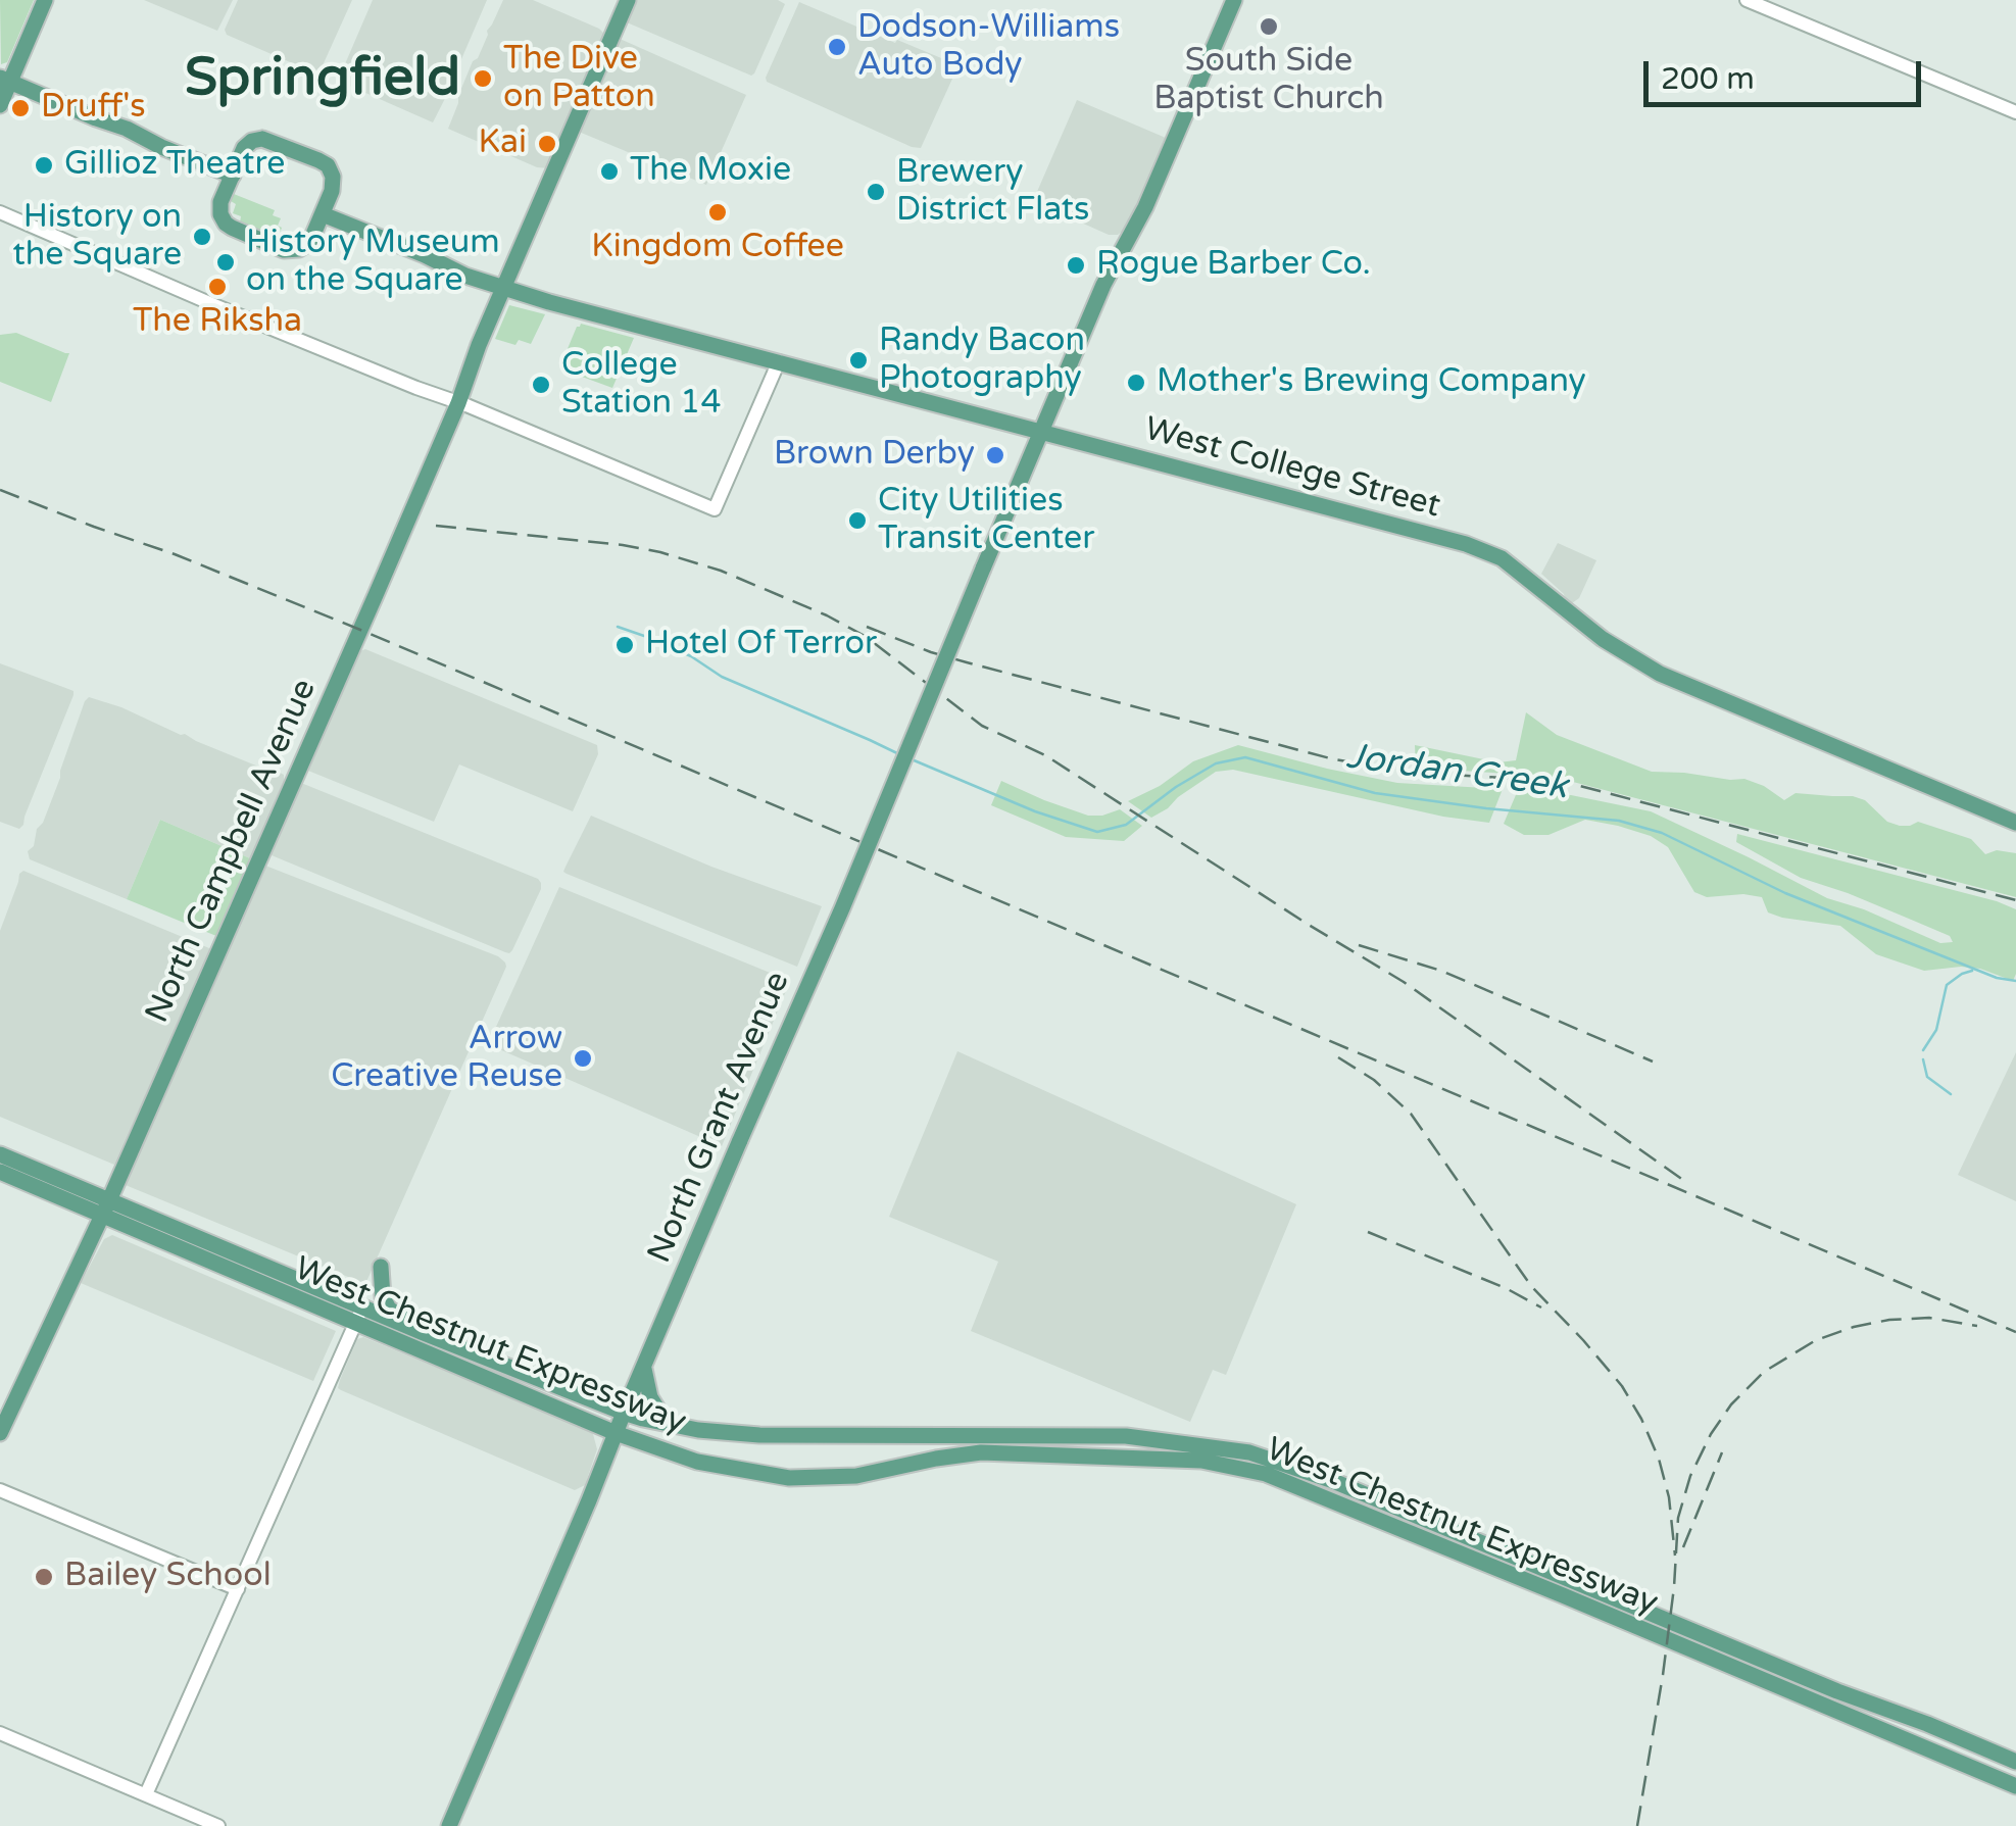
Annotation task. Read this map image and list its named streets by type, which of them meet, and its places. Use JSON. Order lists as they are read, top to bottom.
{
  "streets": {
    "main road": [
      "West College Street",
      "North Campbell Avenue",
      "North Grant Avenue",
      "West Chestnut Expressway"
    ]
  },
  "crossings": [
    ["West College Street", "North Campbell Avenue"],
    ["West College Street", "North Grant Avenue"],
    ["North Campbell Avenue", "West Chestnut Expressway"],
    ["North Grant Avenue", "West Chestnut Expressway"]
  ],
  "districts": ["Springfield"],
  "water": ["Jordan Creek"],
  "places": [
    "South Side Baptist Church",
    "Dodson-Williams Auto Body",
    "The Dive on Patton",
    "Druff's",
    "Kai",
    "Gillioz Theatre",
    "The Moxie",
    "Brewery District Flats",
    "Kingdom Coffee",
    "History on the Square",
    "History Museum on the Square",
    "Rogue Barber Co.",
    "The Riksha",
    "Randy Bacon Photography",
    "Mother's Brewing Company",
    "College Station 14",
    "Brown Derby",
    "City Utilities Transit Center",
    "Hotel Of Terror",
    "Arrow Creative Reuse",
    "Bailey School"
  ],
  "scale_bar": "200 m"
}
